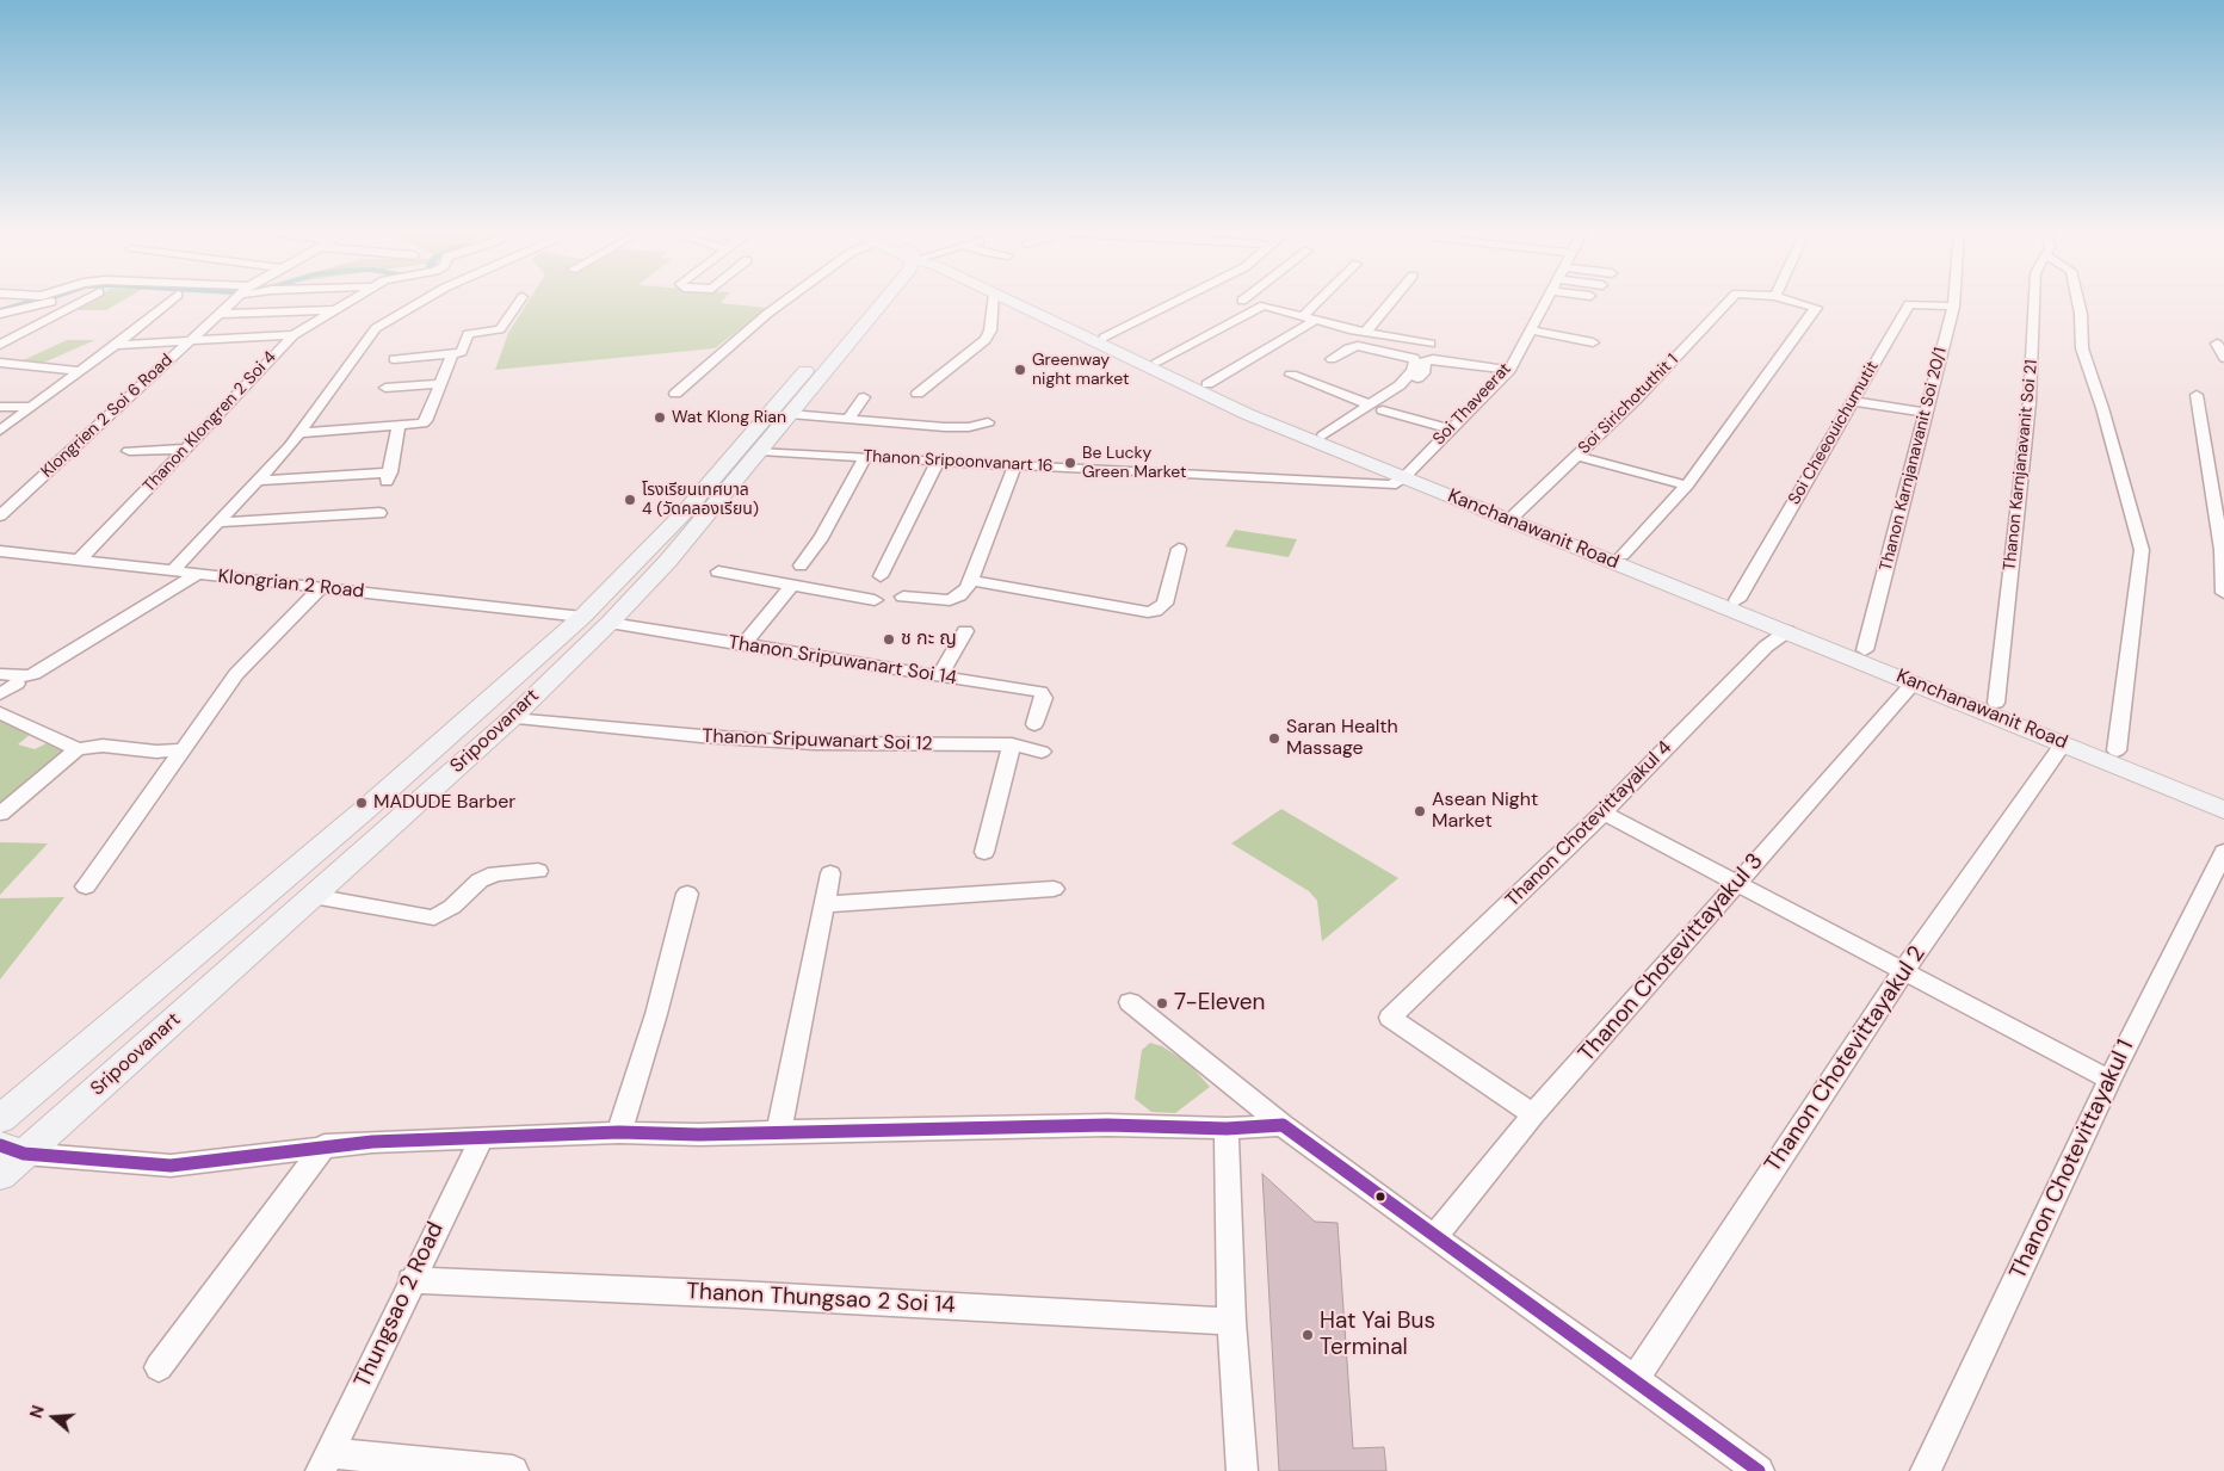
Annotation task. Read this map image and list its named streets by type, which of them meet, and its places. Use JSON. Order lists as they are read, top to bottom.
{
  "streets": {
    "main road": ["Kanchanawanit Road", "Sripoovanart"],
    "street": [
      "Soi Thaveerat",
      "Soi Sirichotuthit 1",
      "Klongrien 2 Soi 6 Road",
      "Thanon Klongren 2 Soi 4",
      "Soi Cheeouichumutit",
      "Thanon Karnjanavanit Soi 20/1",
      "Thanon Sripoonvanart 16",
      "Thanon Karnjanavanit Soi 21",
      "Klongrian 2 Road",
      "Thanon Sripuwanart Soi 14",
      "Thanon Sripuwanart Soi 12",
      "Thanon Chotevittayakul 4",
      "Thanon Chotevittayakul 3",
      "Thanon Chotevittayakul 2",
      "Thanon Chotevittayakul 1",
      "Thanon Thungsao 2 Soi 14",
      "Thungsao 2 Road"
    ]
  },
  "crossings": [
    ["Soi Thaveerat", "Thanon Sripoonvanart 16"],
    ["Soi Thaveerat", "Kanchanawanit Road"],
    ["Soi Sirichotuthit 1", "Kanchanawanit Road"],
    ["Thanon Klongren 2 Soi 4", "Klongrian 2 Road"],
    ["Soi Cheeouichumutit", "Thanon Karnjanavanit Soi 20/1"],
    ["Soi Cheeouichumutit", "Kanchanawanit Road"],
    ["Thanon Karnjanavanit Soi 20/1", "Kanchanawanit Road"],
    ["Thanon Sripoonvanart 16", "Kanchanawanit Road"],
    ["Thanon Sripoonvanart 16", "Sripoovanart"],
    ["Thanon Karnjanavanit Soi 21", "Kanchanawanit Road"],
    ["Kanchanawanit Road", "Thanon Chotevittayakul 4"],
    ["Kanchanawanit Road", "Thanon Chotevittayakul 3"],
    ["Kanchanawanit Road", "Thanon Chotevittayakul 2"],
    ["Klongrian 2 Road", "Sripoovanart"],
    ["Thanon Sripuwanart Soi 14", "Sripoovanart"],
    ["Sripoovanart", "Thanon Sripuwanart Soi 12"],
    ["Thanon Chotevittayakul 4", "Thanon Chotevittayakul 3"],
    ["Thanon Thungsao 2 Soi 14", "Thungsao 2 Road"]
  ],
  "places": [
    "Greenway night market",
    "Wat Klong Rian",
    "Be Lucky Green Market",
    "โรงเรียนเทศบาล 4 (วัดคลองเรียน)",
    "ช กะ ญ",
    "Saran Health Massage",
    "MADUDE Barber",
    "Asean Night Market",
    "7-Eleven",
    "Hat Yai Bus Terminal"
  ],
  "north": "left"
}
